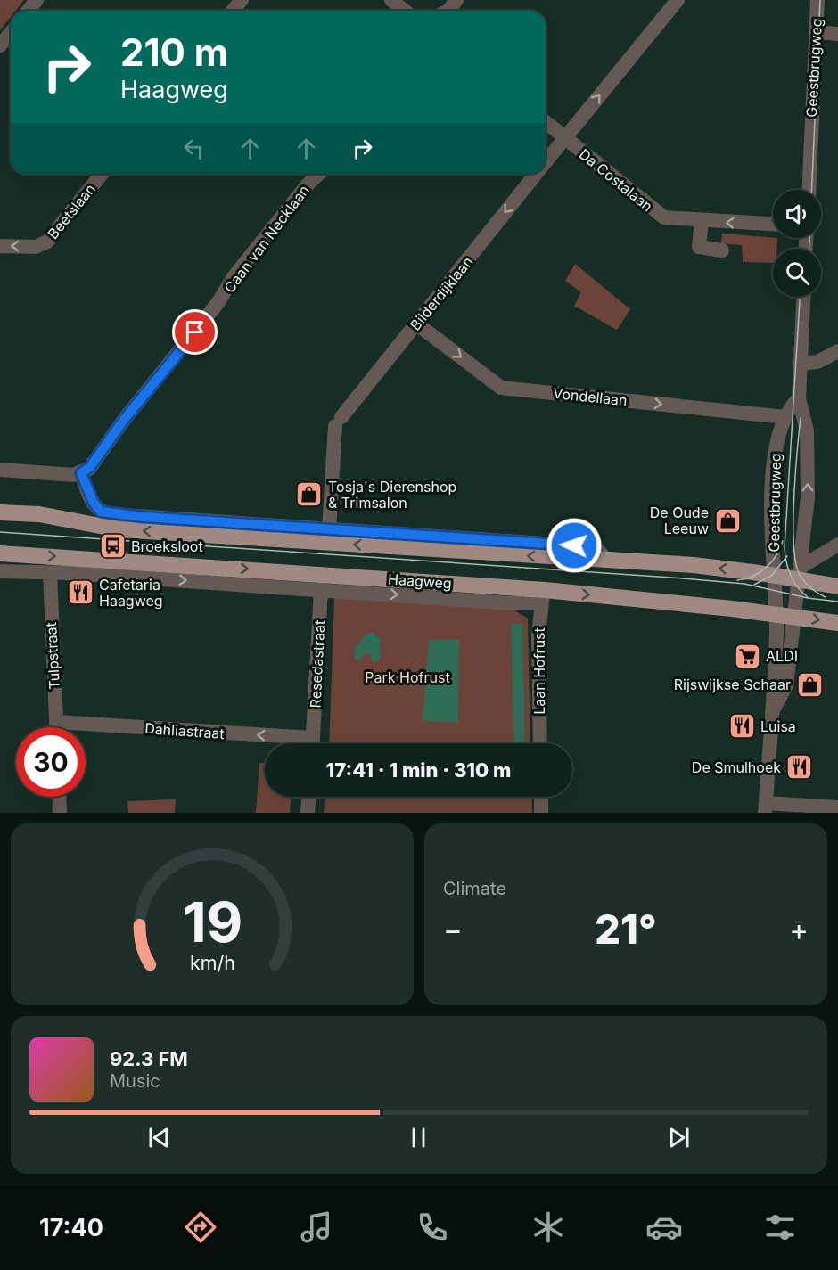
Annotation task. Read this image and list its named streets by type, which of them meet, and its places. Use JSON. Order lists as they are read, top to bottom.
{
  "streets": {
    "main road": ["Haagweg"],
    "street": [
      "Geestbrugweg",
      "Da Costalaan",
      "Beetslaan",
      "Caan van Necklaan",
      "Bilderdijklaan",
      "Vondellaan",
      "Tulpstraat",
      "Resedastraat",
      "Laan Hofrust",
      "Dahliastraat"
    ]
  },
  "crossings": [
    ["Geestbrugweg", "Vondellaan"],
    ["Geestbrugweg", "Haagweg"],
    ["Da Costalaan", "Bilderdijklaan"],
    ["Bilderdijklaan", "Vondellaan"],
    ["Haagweg", "Tulpstraat"],
    ["Haagweg", "Resedastraat"],
    ["Haagweg", "Laan Hofrust"],
    ["Tulpstraat", "Dahliastraat"]
  ],
  "one_way": ["Beetslaan", "Vondellaan", "Dahliastraat"],
  "parks": ["Park Hofrust"],
  "places": {
    "shop": ["Tosja's Dierenshop & Trimsalon", "De Oude Leeuw", "Rijswijkse Schaar"],
    "bus stop": ["Broeksloot"],
    "restaurant": ["Cafetaria Haagweg", "Luisa", "De Smulhoek"],
    "supermarket": ["ALDI"]
  },
  "page": {
    "turn": ["210 m", "Haagweg"],
    "limit": "30",
    "trip": "17:41 · 1 min · 310 m",
    "tile": "Climate",
    "heat": ["−", "21°", "+"],
    "song": ["92.3 FM", "Music"],
    "tabs": "17:40",
    "gauge": ["19", "km/h"]
  }
}
